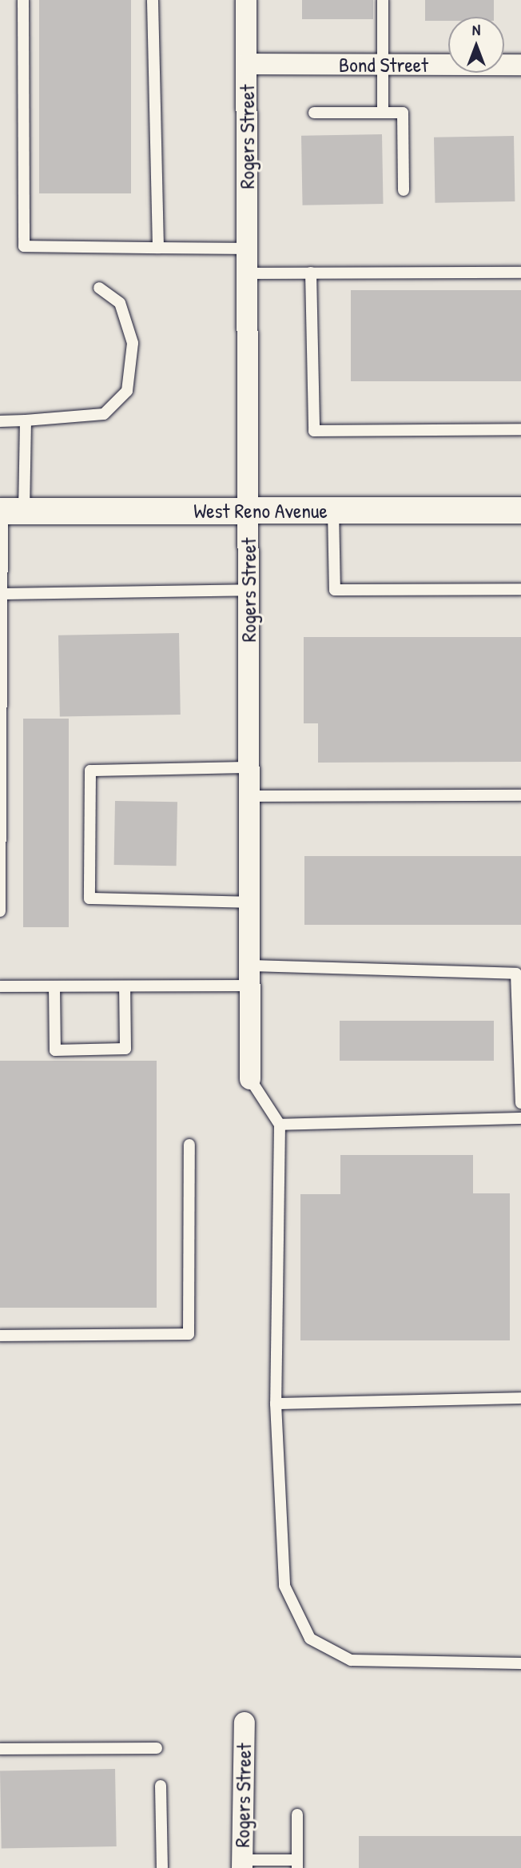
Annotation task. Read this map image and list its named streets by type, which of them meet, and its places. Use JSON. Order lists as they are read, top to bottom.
{
  "streets": {
    "street": ["Bond Street", "Rogers Street", "West Reno Avenue"]
  },
  "crossings": [
    ["Bond Street", "Rogers Street"],
    ["Rogers Street", "West Reno Avenue"]
  ],
  "north": "top"
}
